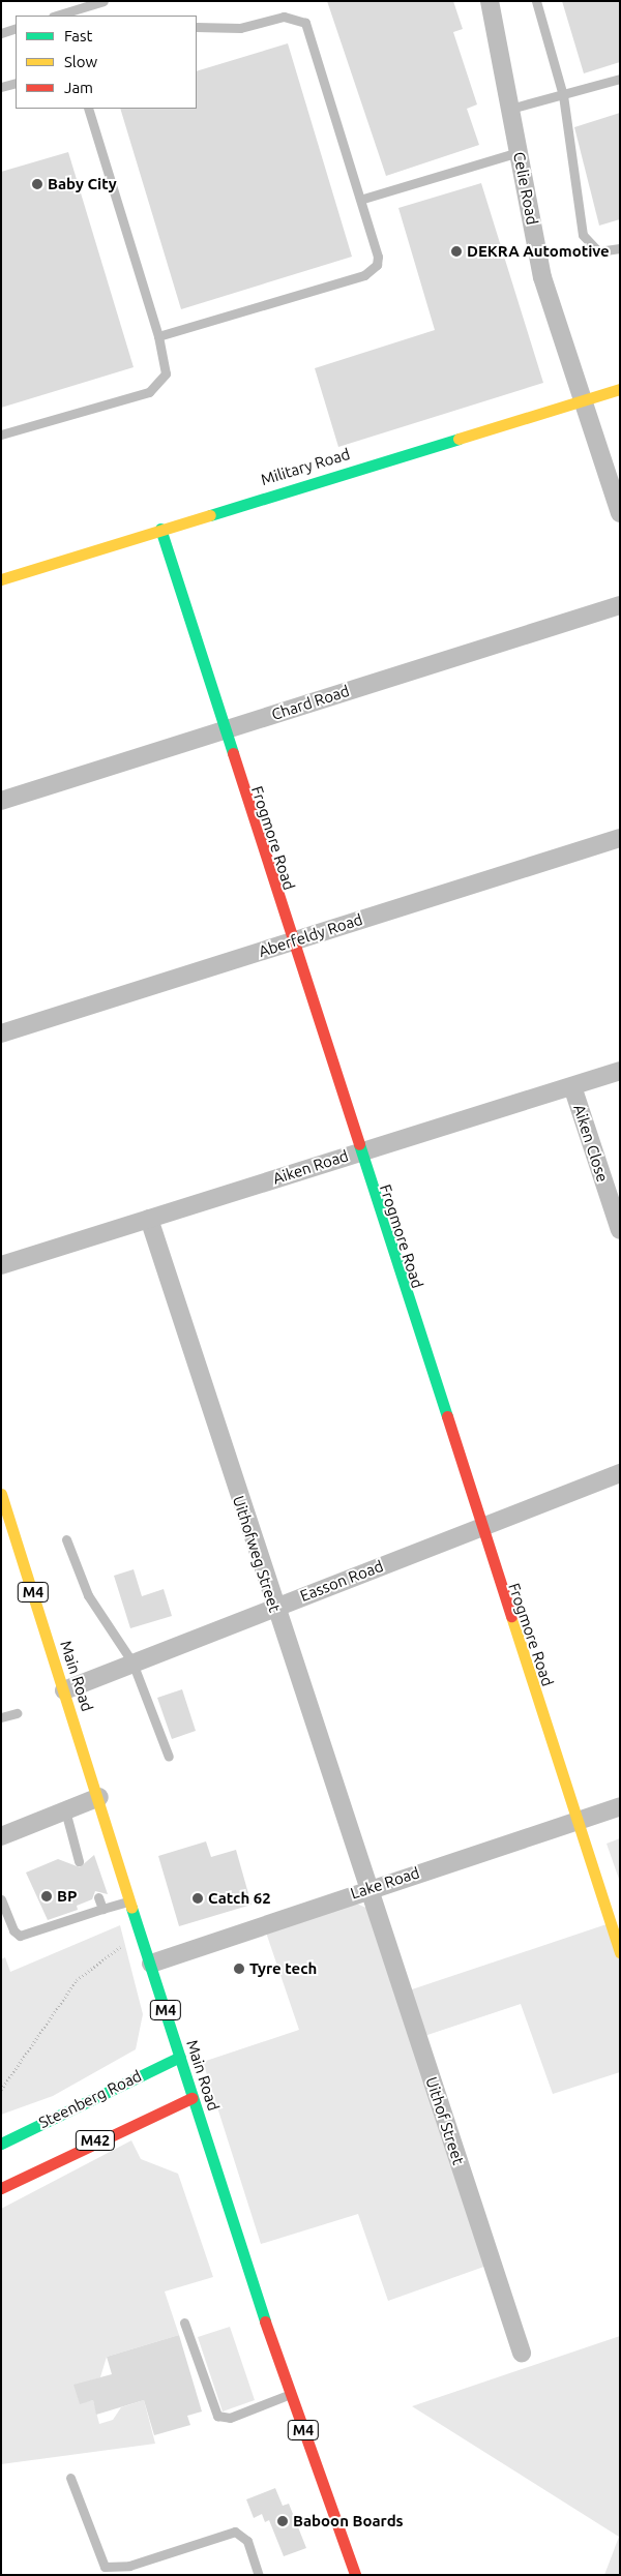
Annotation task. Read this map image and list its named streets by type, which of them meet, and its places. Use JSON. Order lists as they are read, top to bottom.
{
  "streets": {
    "main road": [
      "Military Road",
      "Frogmore Road",
      "M4",
      "Main Road",
      "Steenberg Road",
      "M42"
    ],
    "street": [
      "Celie Road",
      "Chard Road",
      "Aberfeldy Road",
      "Aiken Close",
      "Aiken Road",
      "Uithofweg Street",
      "Easson Road",
      "Lake Road",
      "Uithof Street"
    ]
  },
  "crossings": [
    ["Celie Road", "Military Road"],
    ["Military Road", "Frogmore Road"],
    ["Chard Road", "Frogmore Road"],
    ["Frogmore Road", "Aberfeldy Road"],
    ["Frogmore Road", "Aiken Road"],
    ["Frogmore Road", "Easson Road"],
    ["Frogmore Road", "Lake Road"],
    ["Aiken Close", "Aiken Road"],
    ["Aiken Road", "Uithofweg Street"],
    ["Uithofweg Street", "Easson Road"],
    ["Uithofweg Street", "Lake Road"],
    ["Uithofweg Street", "Uithof Street"],
    ["Easson Road", "Main Road"],
    ["Main Road", "Lake Road"],
    ["Main Road", "Steenberg Road"],
    ["Main Road", "M42"],
    ["Lake Road", "Uithof Street"]
  ],
  "places": [
    "Baby City",
    "DEKRA Automotive",
    "BP",
    "Catch 62",
    "Tyre tech",
    "Baboon Boards"
  ],
  "legend": ["Fast", "Slow", "Jam"]
}
